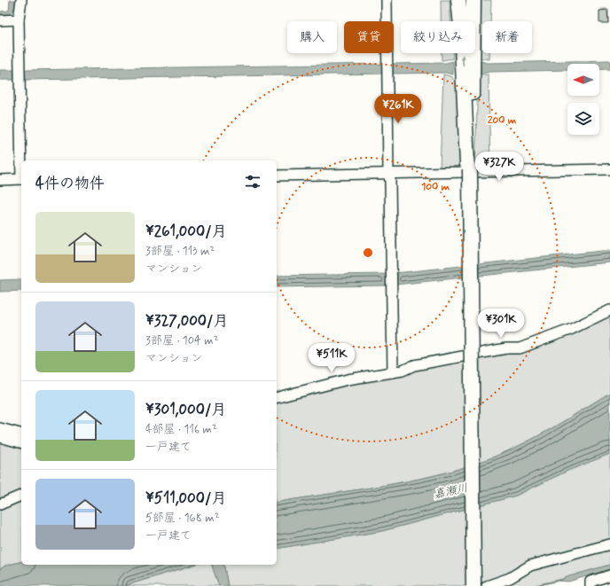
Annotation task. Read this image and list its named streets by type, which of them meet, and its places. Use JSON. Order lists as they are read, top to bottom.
{
  "water": ["嘉瀬川"],
  "north": "left",
  "page": {
    "chip": [
      "購入",
      "賃貸",
      "絞り込み",
      "新着"
    ],
    "price": [
      "¥261K",
      "¥327K",
      "¥301K",
      "¥511K"
    ],
    "heading": "4件の物件",
    "list": [
      {
        "name": "¥261,000/月",
        "note": "3部屋 · 113 m² · マンション"
      },
      {
        "name": "¥327,000/月",
        "note": "3部屋 · 104 m² · マンション"
      },
      {
        "name": "¥301,000/月",
        "note": "4部屋 · 116 m² · 一戸建て"
      },
      {
        "name": "¥511,000/月",
        "note": "5部屋 · 168 m² · 一戸建て"
      }
    ]
  },
  "rings": ["200 m", "100 m"]
}
